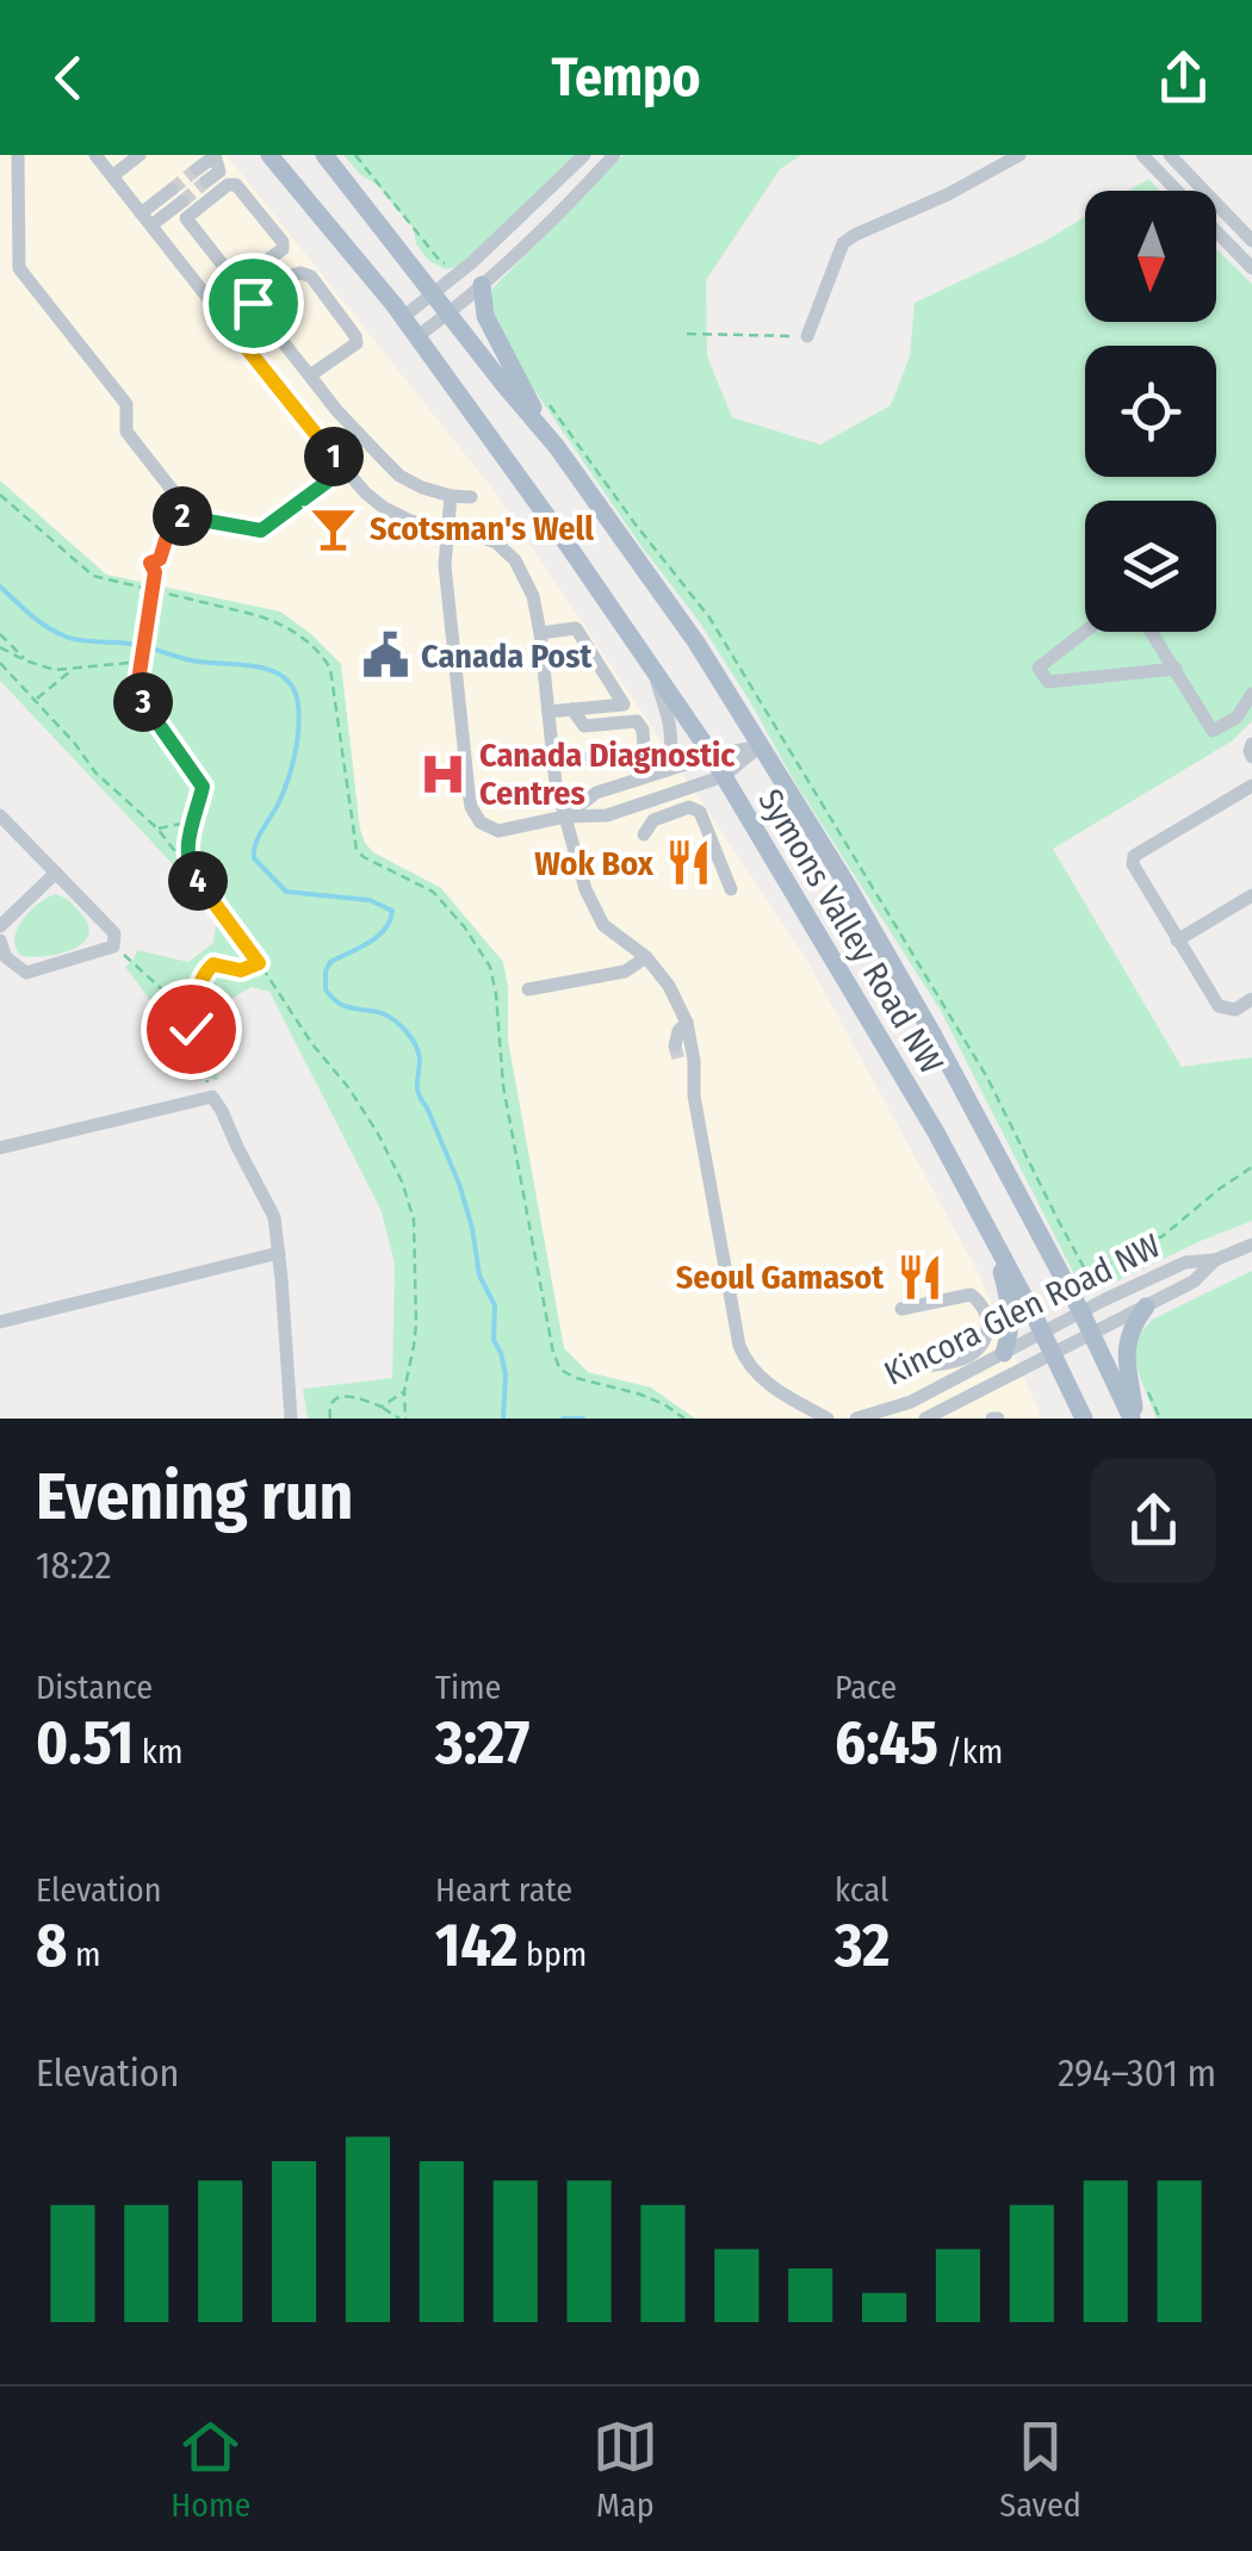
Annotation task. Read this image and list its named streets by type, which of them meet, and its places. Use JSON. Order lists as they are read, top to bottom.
{
  "streets": {
    "main road": ["Symons Valley Road NW"],
    "street": ["Kincora Glen Road NW"]
  },
  "crossings": [
    ["Symons Valley Road NW", "Kincora Glen Road NW"]
  ],
  "places": {
    "bar": ["Scotsman's Well"],
    "public building": ["Canada Post"],
    "hospital": ["Canada Diagnostic Centres"],
    "restaurant": ["Wok Box", "Seoul Gamasot"]
  },
  "north": "bottom",
  "page": {
    "header": "Tempo",
    "pins": [
      "1",
      "2",
      "3",
      "4"
    ],
    "heading": ["Evening run", "18:22"],
    "stats": [
      ["Distance", "0.51 km"],
      ["Time", "3:27"],
      ["Pace", "6:45 /km"],
      ["Elevation", "8 m"],
      ["Heart rate", "142 bpm"],
      ["kcal", "32"]
    ],
    "chart": ["Elevation", "294–301 m"],
    "tabs": ["Home", "Map", "Saved"]
  }
}
